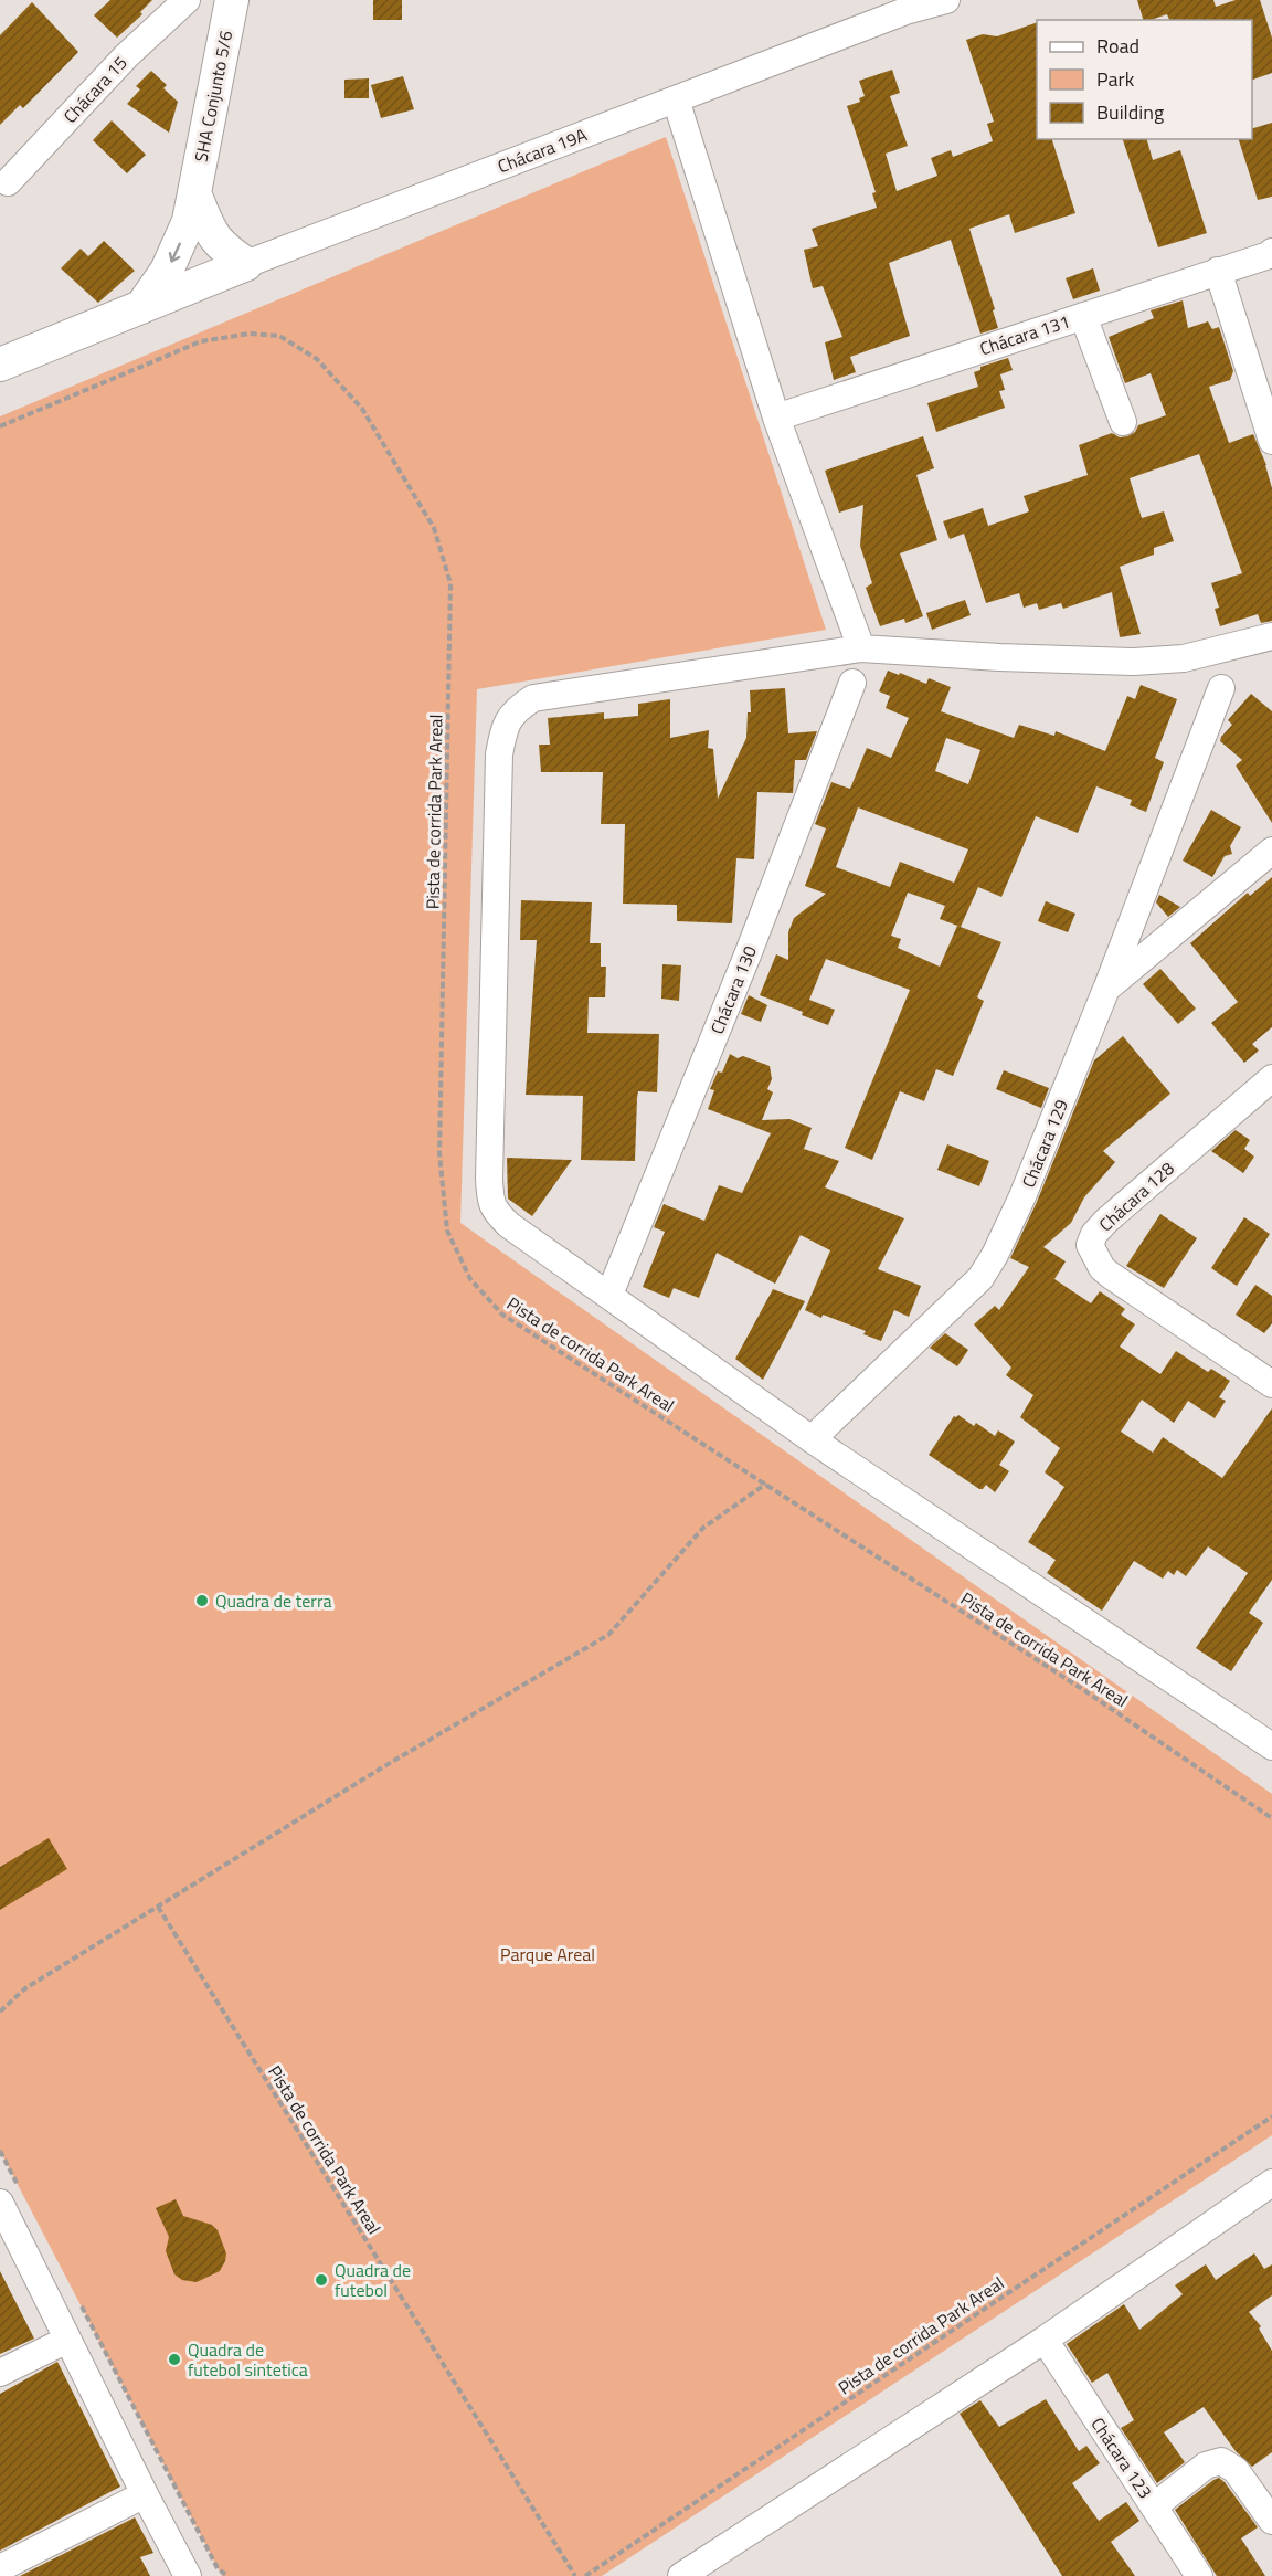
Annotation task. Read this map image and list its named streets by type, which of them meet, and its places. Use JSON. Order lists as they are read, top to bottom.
{
  "streets": {
    "street": [
      "Chácara 15",
      "SHA Conjunto 5/6",
      "Chácara 19A",
      "Chácara 131",
      "Chácara 130",
      "Chácara 129",
      "Chácara 128",
      "Chácara 123"
    ],
    "path": ["Pista de corrida Park Areal"]
  },
  "crossings": [
    ["SHA Conjunto 5/6", "Chácara 19A"]
  ],
  "one_way": ["SHA Conjunto 5/6"],
  "parks": ["Parque Areal"],
  "places": ["Quadra de terra", "Quadra de futebol", "Quadra de futebol sintetica"],
  "legend": ["Road", "Park", "Building"]
}
